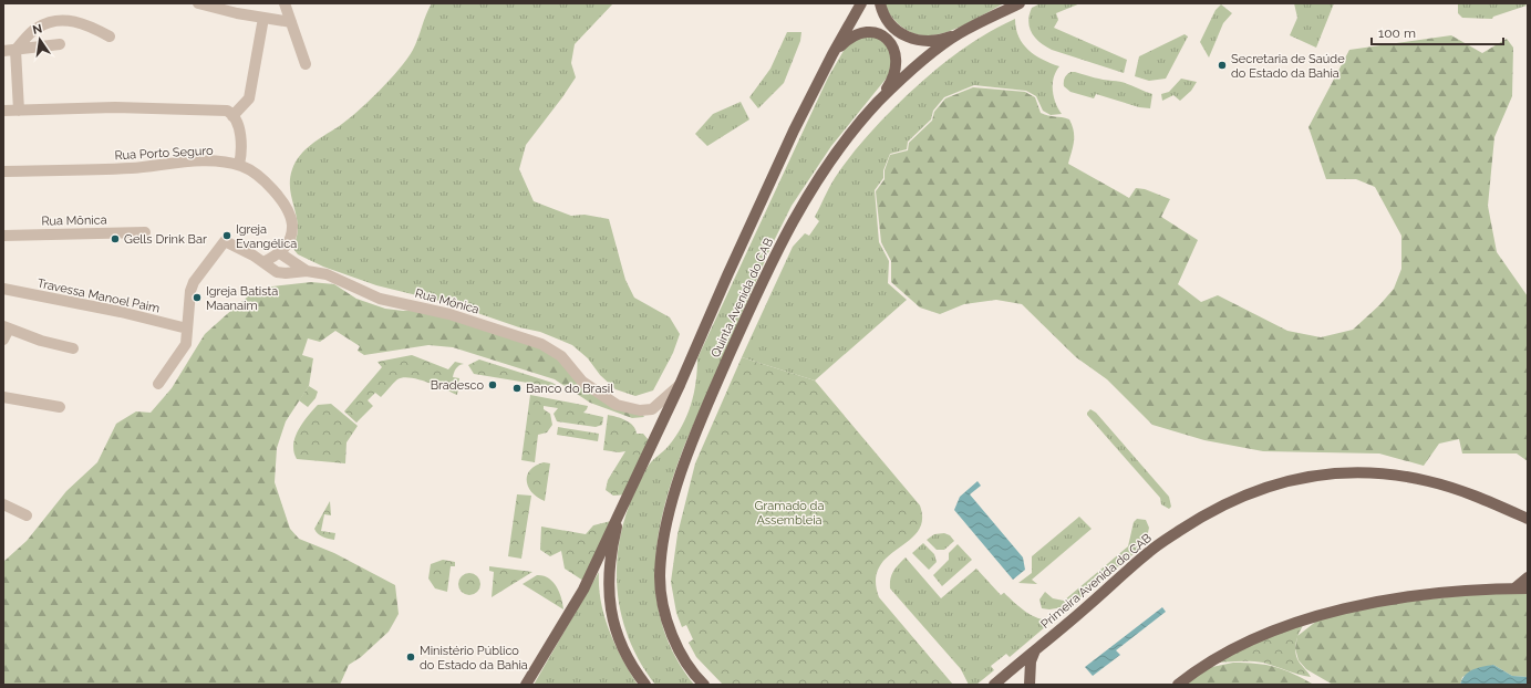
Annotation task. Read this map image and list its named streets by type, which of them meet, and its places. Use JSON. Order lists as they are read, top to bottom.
{
  "streets": {
    "main road": ["Quinta Avenida do CAB", "Primeira Avenida do CAB"],
    "street": ["Rua Porto Seguro", "Rua Mônica", "Travessa Manoel Paim"]
  },
  "crossings": [
    ["Rua Mônica", "Travessa Manoel Paim"],
    ["Rua Mônica", "Quinta Avenida do CAB"]
  ],
  "parks": ["Gramado da Assembleia"],
  "places": [
    "Secretaria de Saúde do Estado da Bahia",
    "Igreja Evangélica",
    "Gells Drink Bar",
    "Igreja Batista Maanaim",
    "Bradesco",
    "Banco do Brasil",
    "Ministério Público do Estado da Bahia"
  ],
  "scale_bar": "100 m",
  "north": "top"
}
